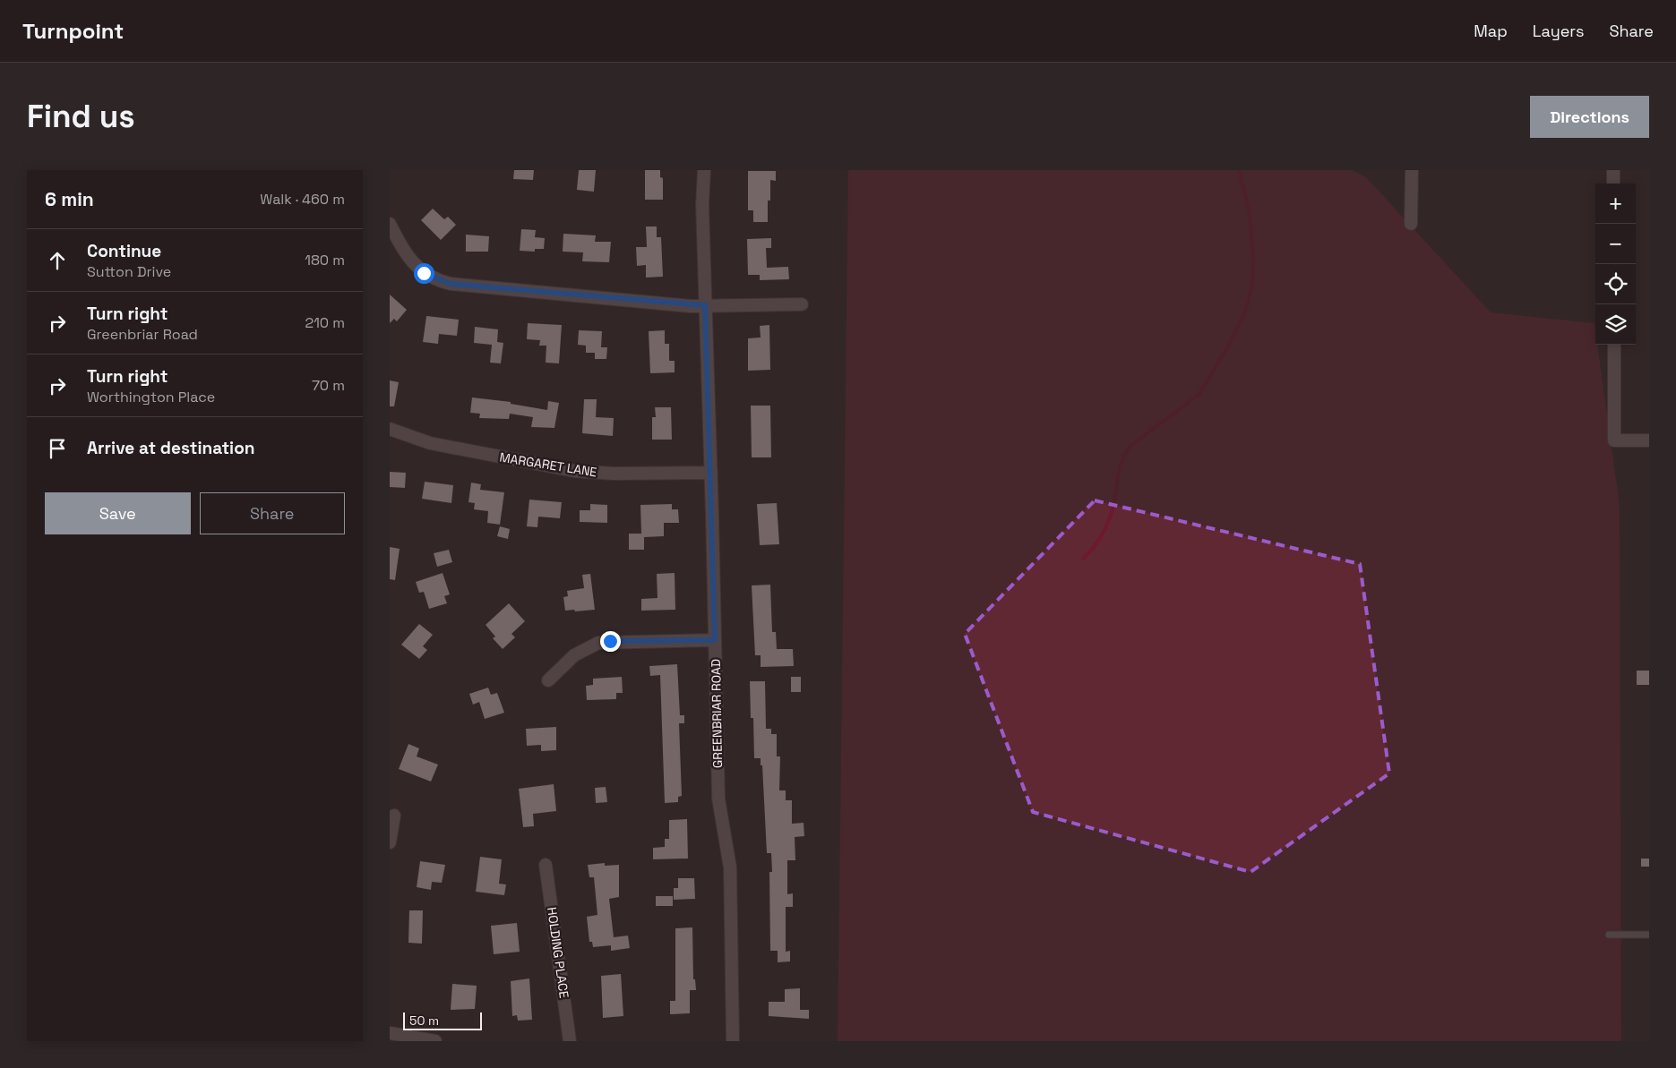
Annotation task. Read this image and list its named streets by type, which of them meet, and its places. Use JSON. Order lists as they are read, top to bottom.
{
  "streets": {
    "street": ["MARGARET LANE", "GREENBRIAR ROAD", "HOLDING PLACE"]
  },
  "crossings": [
    ["MARGARET LANE", "GREENBRIAR ROAD"]
  ],
  "scale_bar": "50 m",
  "page": {
    "header": "Turnpoint",
    "nav": ["Map", "Layers", "Share"],
    "buttons": [
      "Directions",
      ["Save", "Share"]
    ],
    "title": "Find us",
    "heading": ["6 min", "Walk · 460 m"],
    "map_buttons": ["+", "−"],
    "list": [
      ["Continue", "Sutton Drive", "180 m"],
      ["Turn right", "Greenbriar Road", "210 m"],
      ["Turn right", "Worthington Place", "70 m"],
      "Arrive at destination"
    ],
    "scale": "50 m"
  }
}
